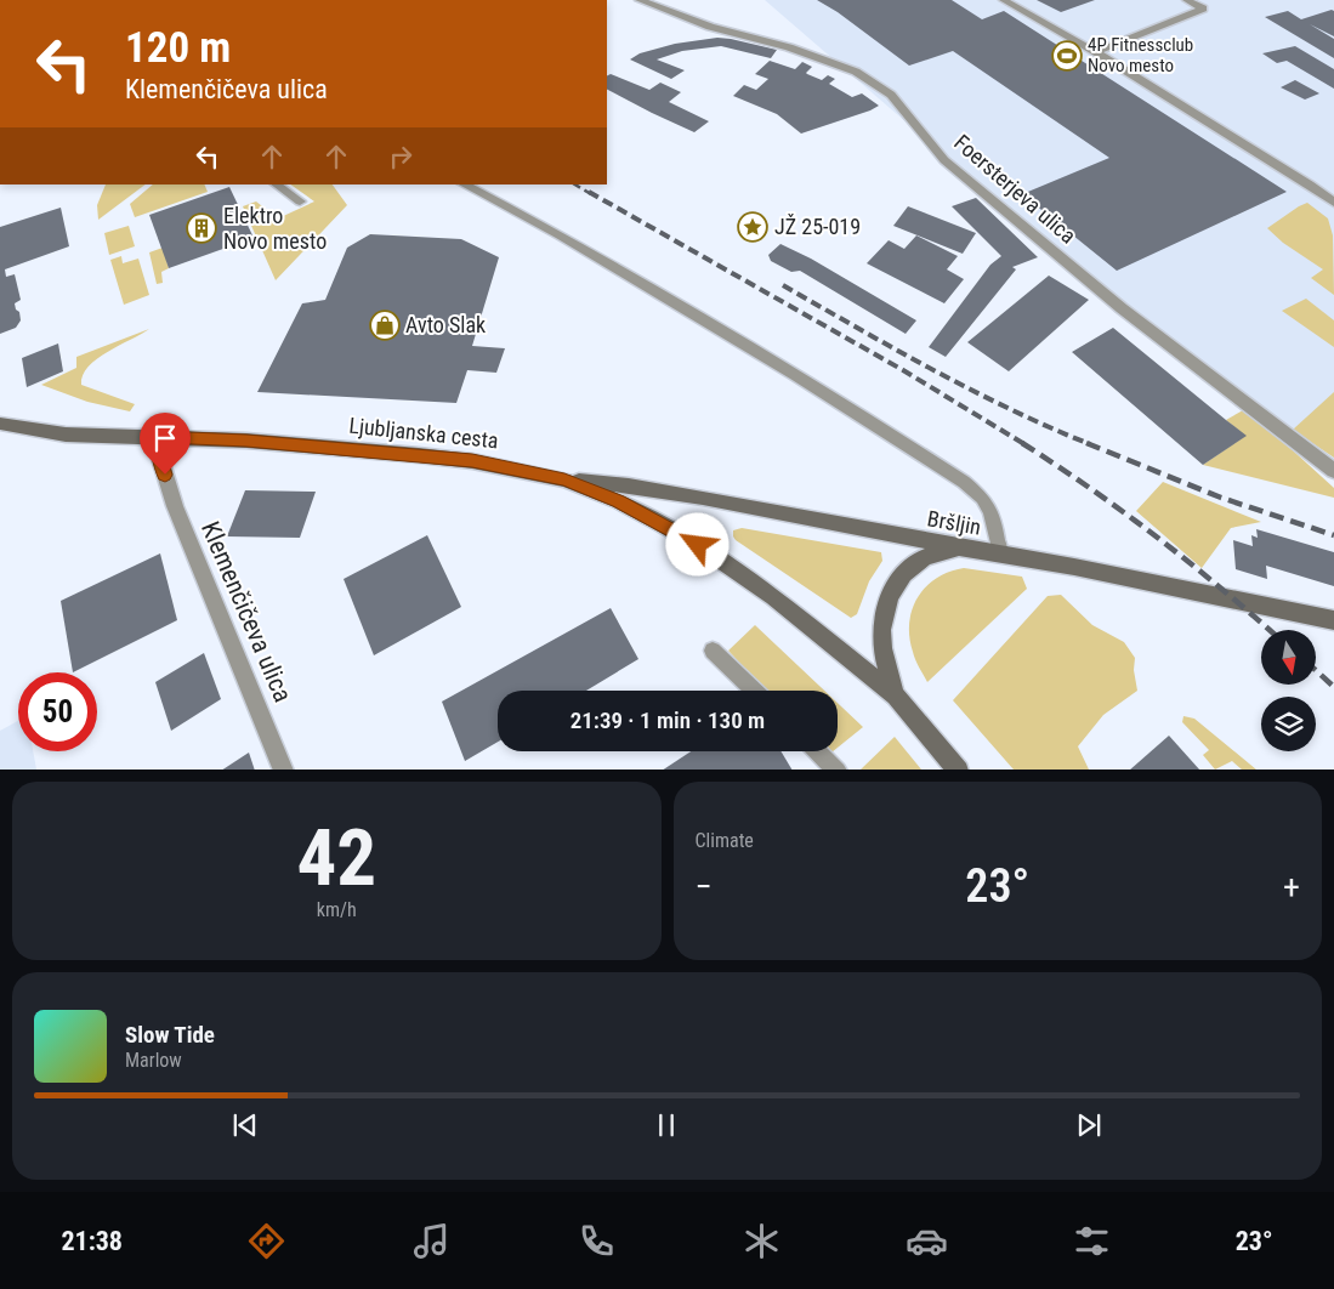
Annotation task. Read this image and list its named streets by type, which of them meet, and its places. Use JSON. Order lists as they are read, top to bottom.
{
  "streets": {
    "main road": ["Ljubljanska cesta", "Bršljin"],
    "street": ["Foersterjeva ulica", "Klemenčičeva ulica"]
  },
  "crossings": [
    ["Ljubljanska cesta", "Bršljin"],
    ["Ljubljanska cesta", "Klemenčičeva ulica"]
  ],
  "places": {
    "sports": ["4P Fitnessclub Novo mesto"],
    "place": ["JŽ 25-019"],
    "building": ["Elektro Novo mesto"],
    "shop": ["Avto Slak"]
  },
  "north": "bottom",
  "page": {
    "turn": ["120 m", "Klemenčičeva ulica"],
    "limit": "50",
    "trip": "21:39 · 1 min · 130 m",
    "tile": [
      ["42", "km/h"],
      "Climate"
    ],
    "heat": ["−", "23°", "+"],
    "song": ["Slow Tide", "Marlow"],
    "tabs": ["21:38", "23°"]
  }
}
